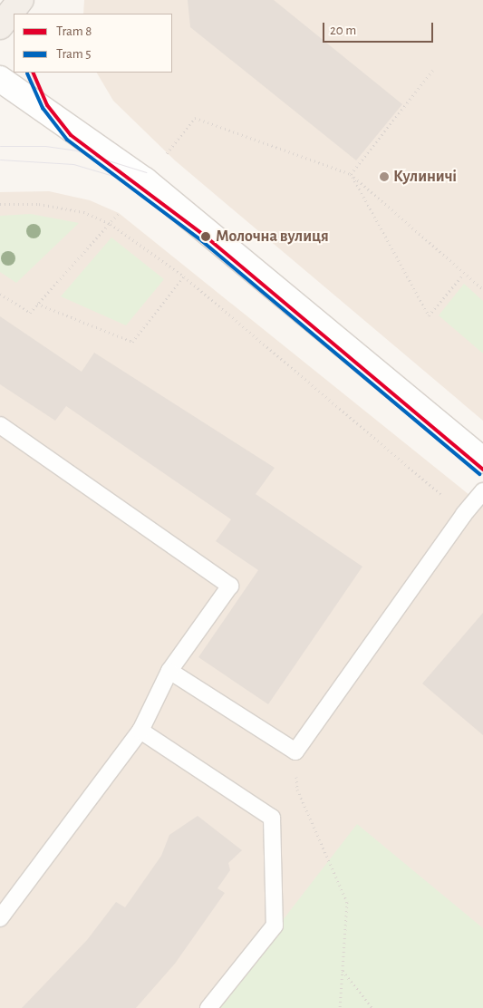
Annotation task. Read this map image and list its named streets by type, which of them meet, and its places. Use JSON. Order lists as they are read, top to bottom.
{
  "places": ["Кулиничі", "Молочна вулиця"],
  "lines": ["tram line 8", "tram line 5"],
  "legend": ["Tram 8", "Tram 5"],
  "scale_bar": "20 m"
}
